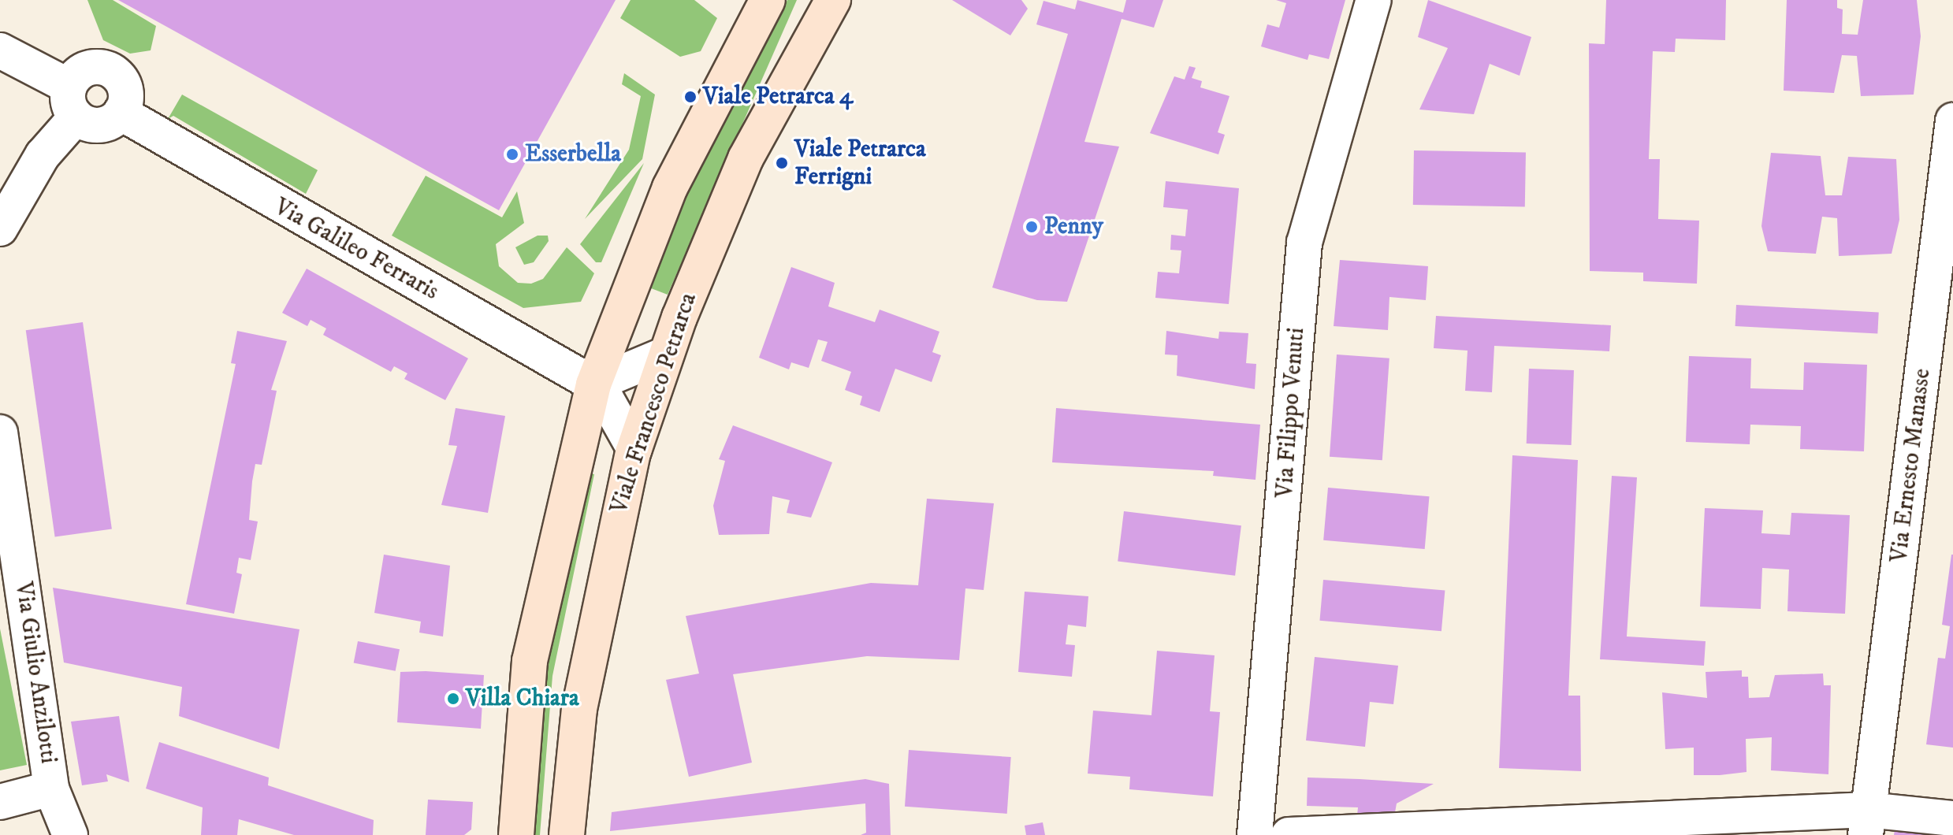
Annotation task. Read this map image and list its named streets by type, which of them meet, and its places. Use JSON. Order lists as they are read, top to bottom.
{
  "streets": {
    "main road": ["Viale Francesco Petrarca"],
    "street": [
      "Via Galileo Ferraris",
      "Via Filippo Venuti",
      "Via Ernesto Manasse",
      "Via Giulio Anzilotti"
    ]
  },
  "places": [
    "Viale Petrarca 4",
    "Esserbella",
    "Viale Petrarca Ferrigni",
    "Penny",
    "Villa Chiara"
  ]
}
